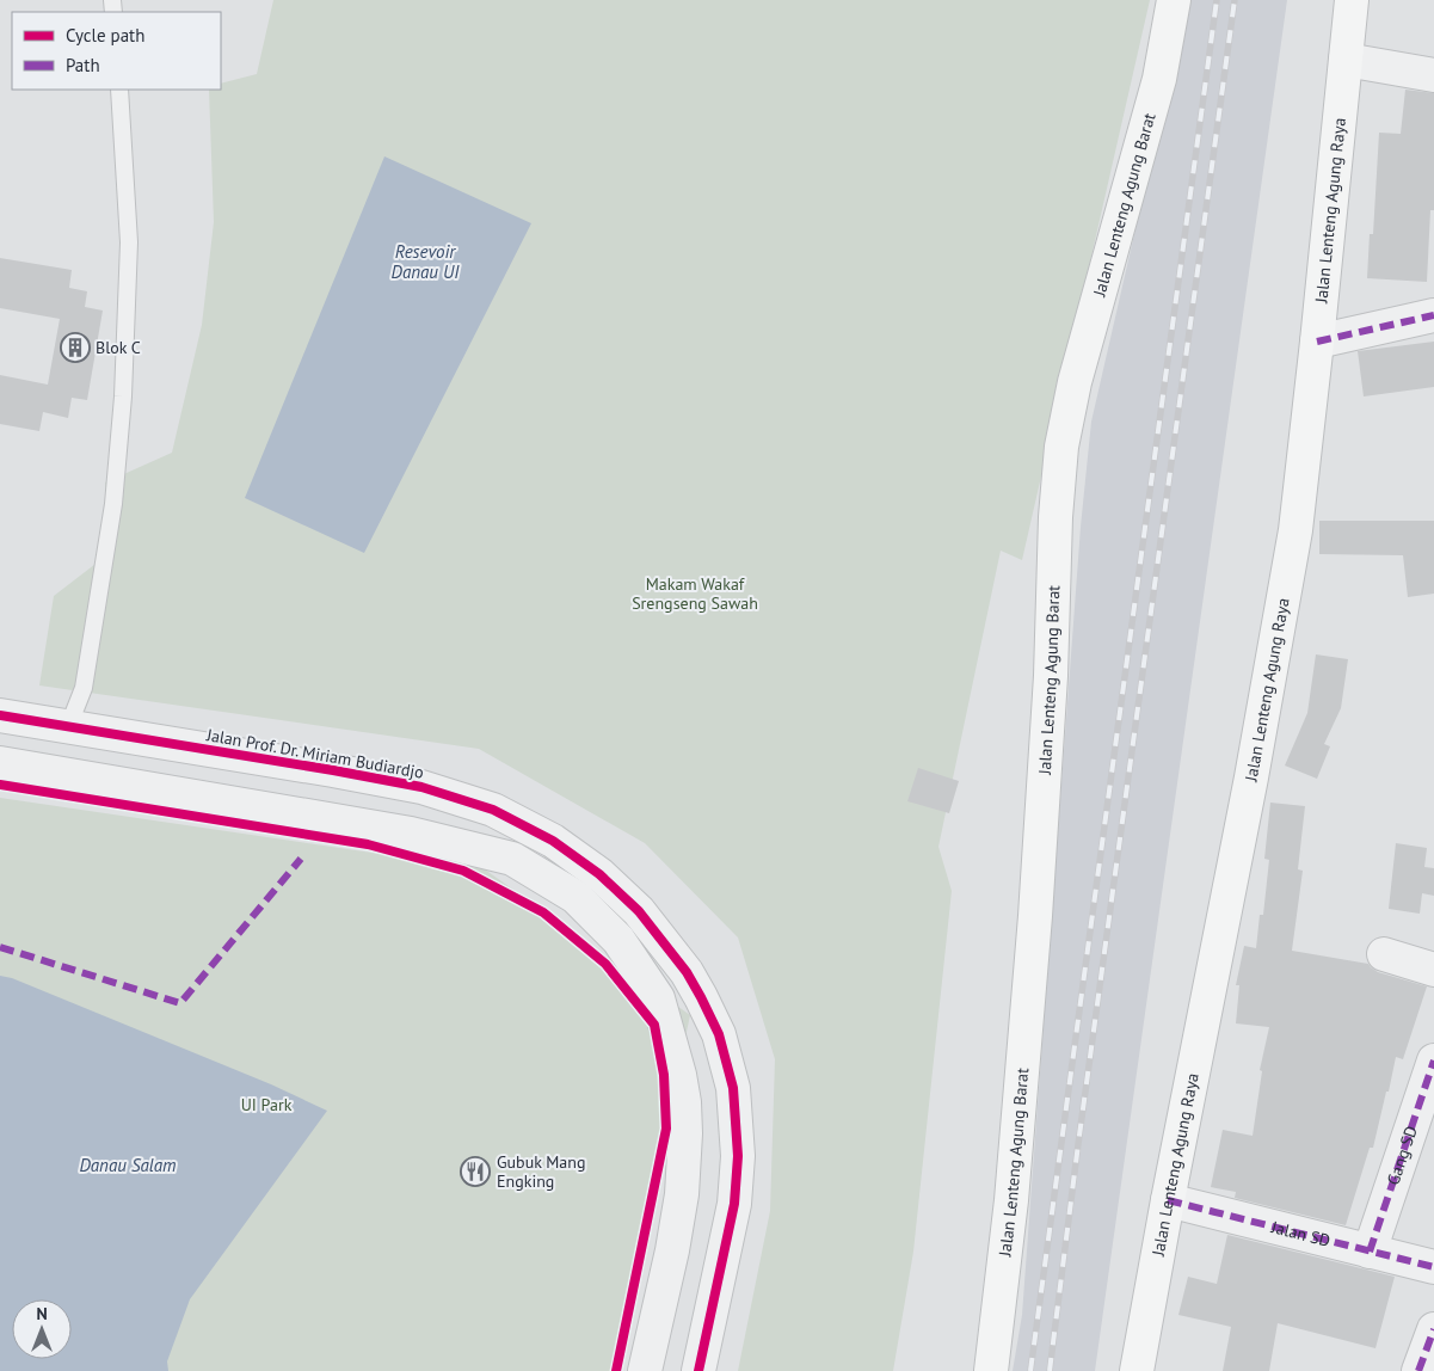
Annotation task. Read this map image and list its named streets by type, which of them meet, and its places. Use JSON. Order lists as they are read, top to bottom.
{
  "streets": {
    "main road": ["Jalan Lenteng Agung Barat", "Jalan Lenteng Agung Raya"],
    "street": ["Jalan Prof. Dr. Miriam Budiardjo", "Gang SD", "Jalan SD"]
  },
  "crossings": [
    ["Jalan Lenteng Agung Raya", "Jalan SD"],
    ["Gang SD", "Jalan SD"]
  ],
  "water": ["Resevoir Danau UI", "Danau Salam"],
  "parks": ["Makam Wakaf Srengseng Sawah", "UI Park"],
  "places": {
    "building": ["Blok C"],
    "restaurant": ["Gubuk Mang Engking"]
  },
  "legend": ["Cycle path", "Path"],
  "north": "top"
}
